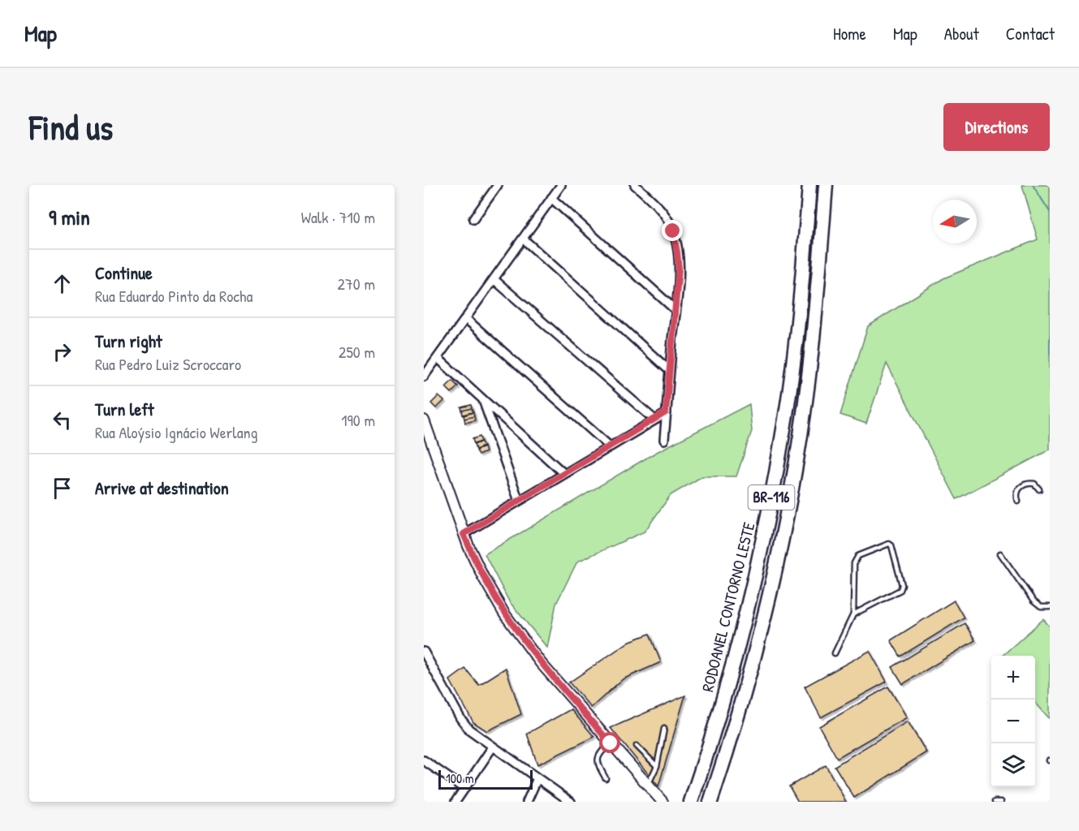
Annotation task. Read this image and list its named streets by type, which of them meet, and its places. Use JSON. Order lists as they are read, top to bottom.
{
  "streets": {
    "highway": ["BR-116", "RODOANEL CONTORNO LESTE"]
  },
  "scale_bar": "100 m",
  "north": "left",
  "page": {
    "header": "Map",
    "nav": [
      "Home",
      "Map",
      "About",
      "Contact"
    ],
    "buttons": "Directions",
    "title": "Find us",
    "heading": ["9 min", "Walk · 710 m"],
    "list": [
      ["Continue", "Rua Eduardo Pinto da Rocha", "270 m"],
      ["Turn right", "Rua Pedro Luiz Scroccaro", "250 m"],
      ["Turn left", "Rua Aloýsio Ignácio Werlang", "190 m"],
      "Arrive at destination"
    ],
    "map_buttons": ["+", "−"],
    "scale": "100 m"
  }
}
